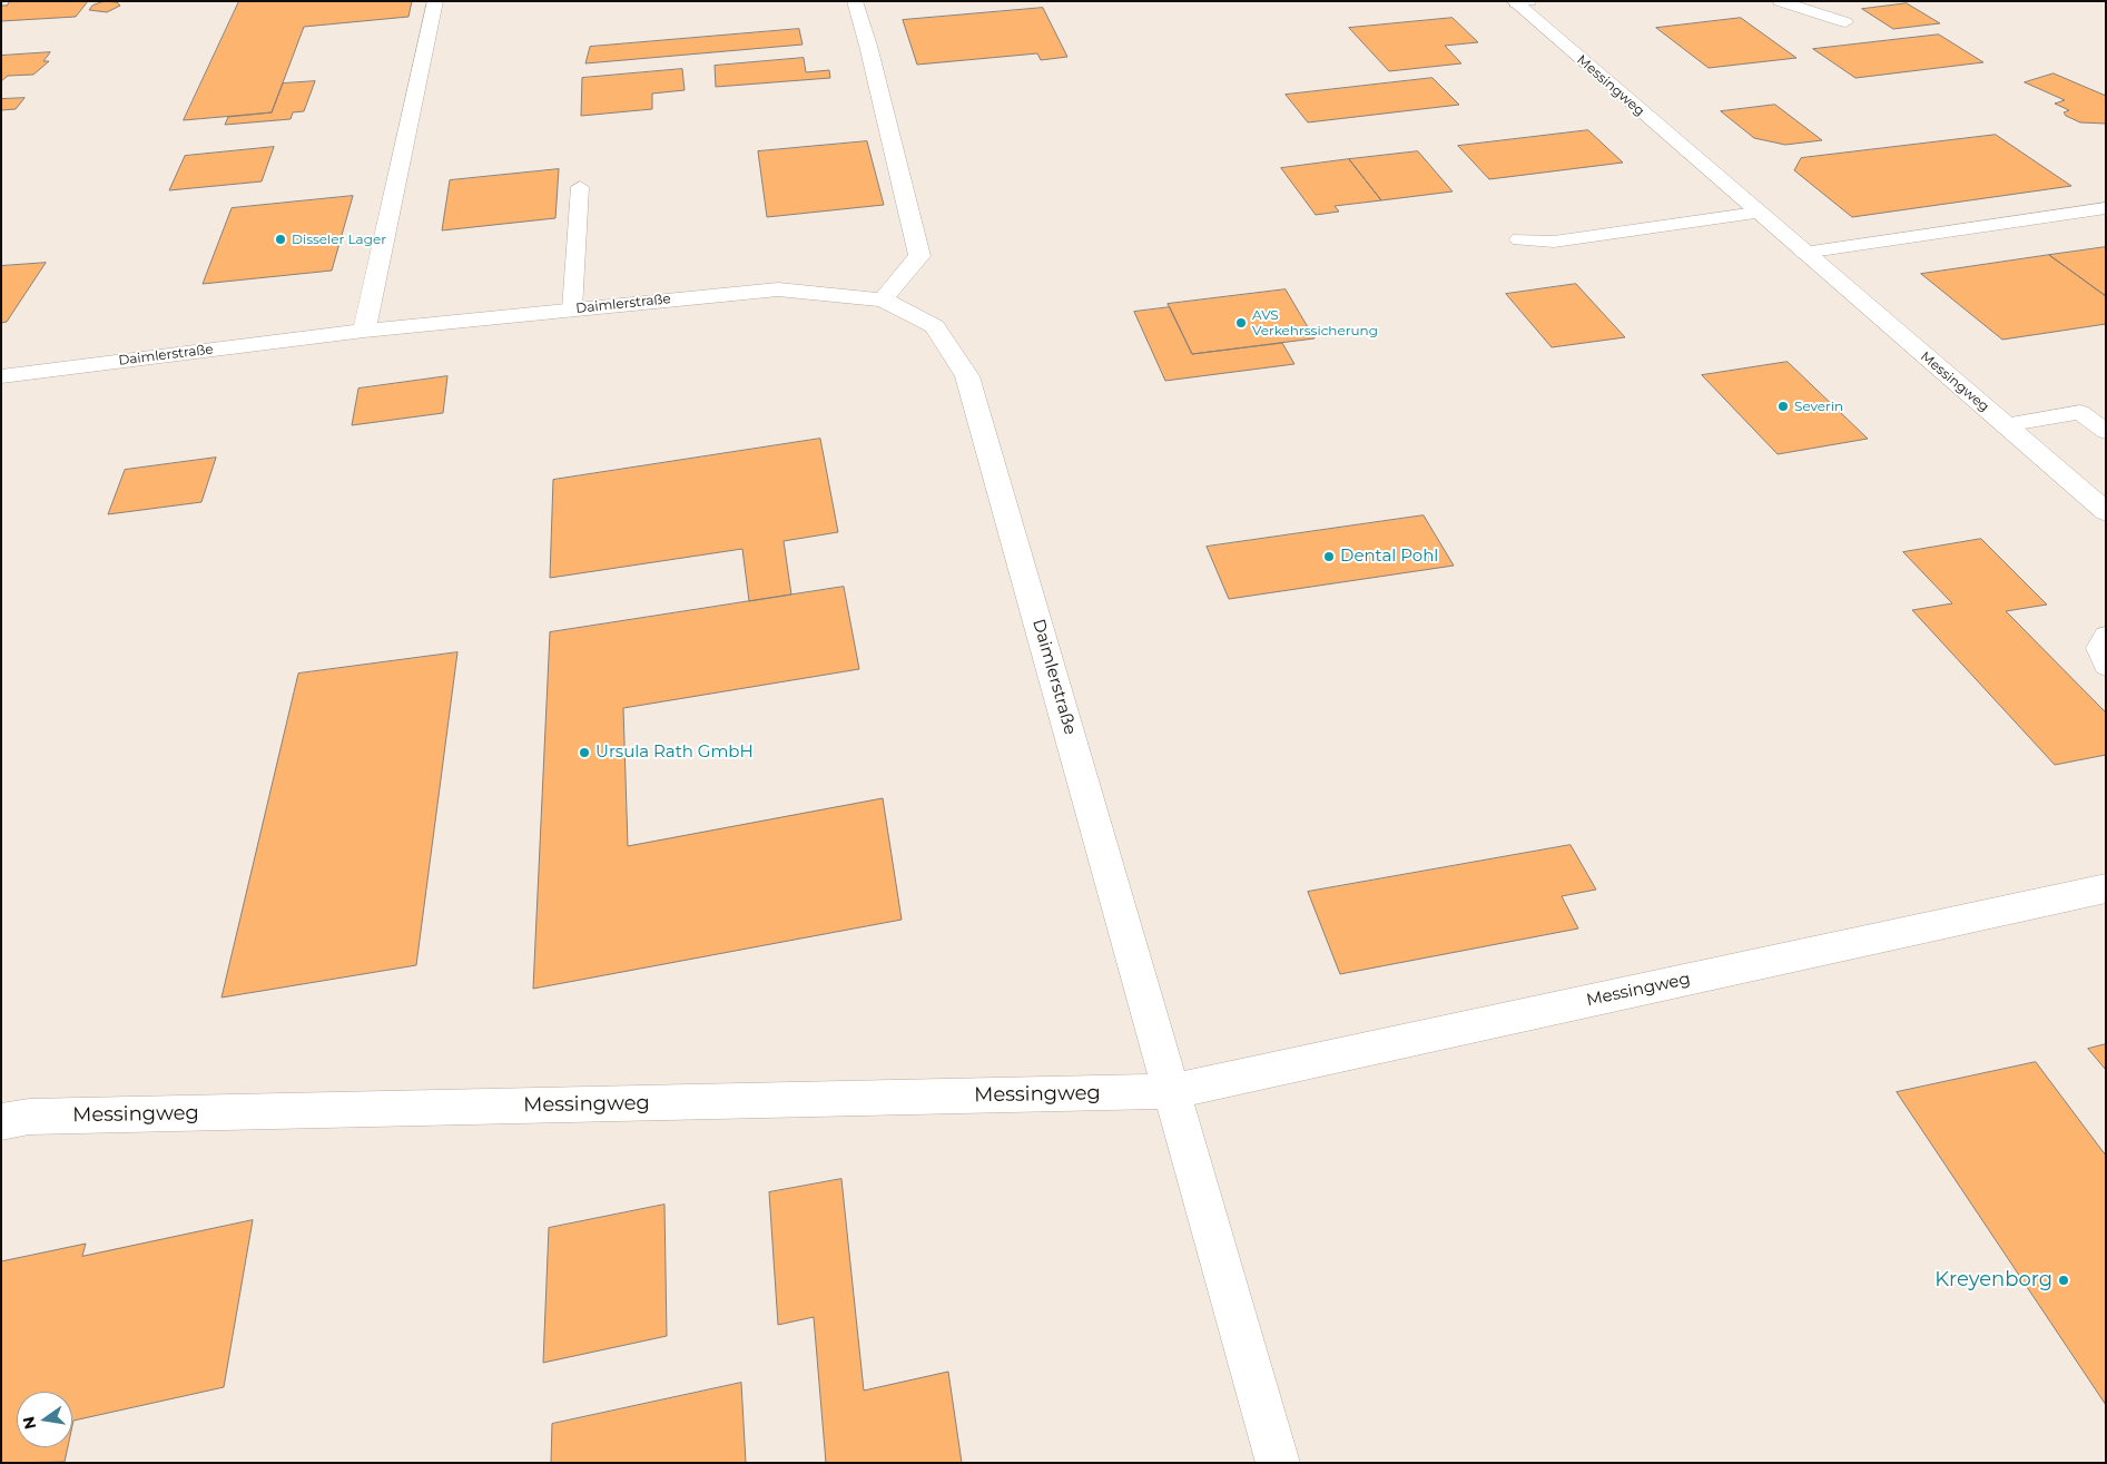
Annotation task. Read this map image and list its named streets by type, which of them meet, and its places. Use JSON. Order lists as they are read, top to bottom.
{
  "streets": {
    "street": ["Messingweg", "Daimlerstraße"]
  },
  "crossings": [
    ["Messingweg", "Daimlerstraße"]
  ],
  "places": [
    "Disseler Lager",
    "AVS Verkehrssicherung",
    "Severin",
    "Dental Pohl",
    "Ursula Rath GmbH",
    "Kreyenborg"
  ],
  "north": "left"
}
